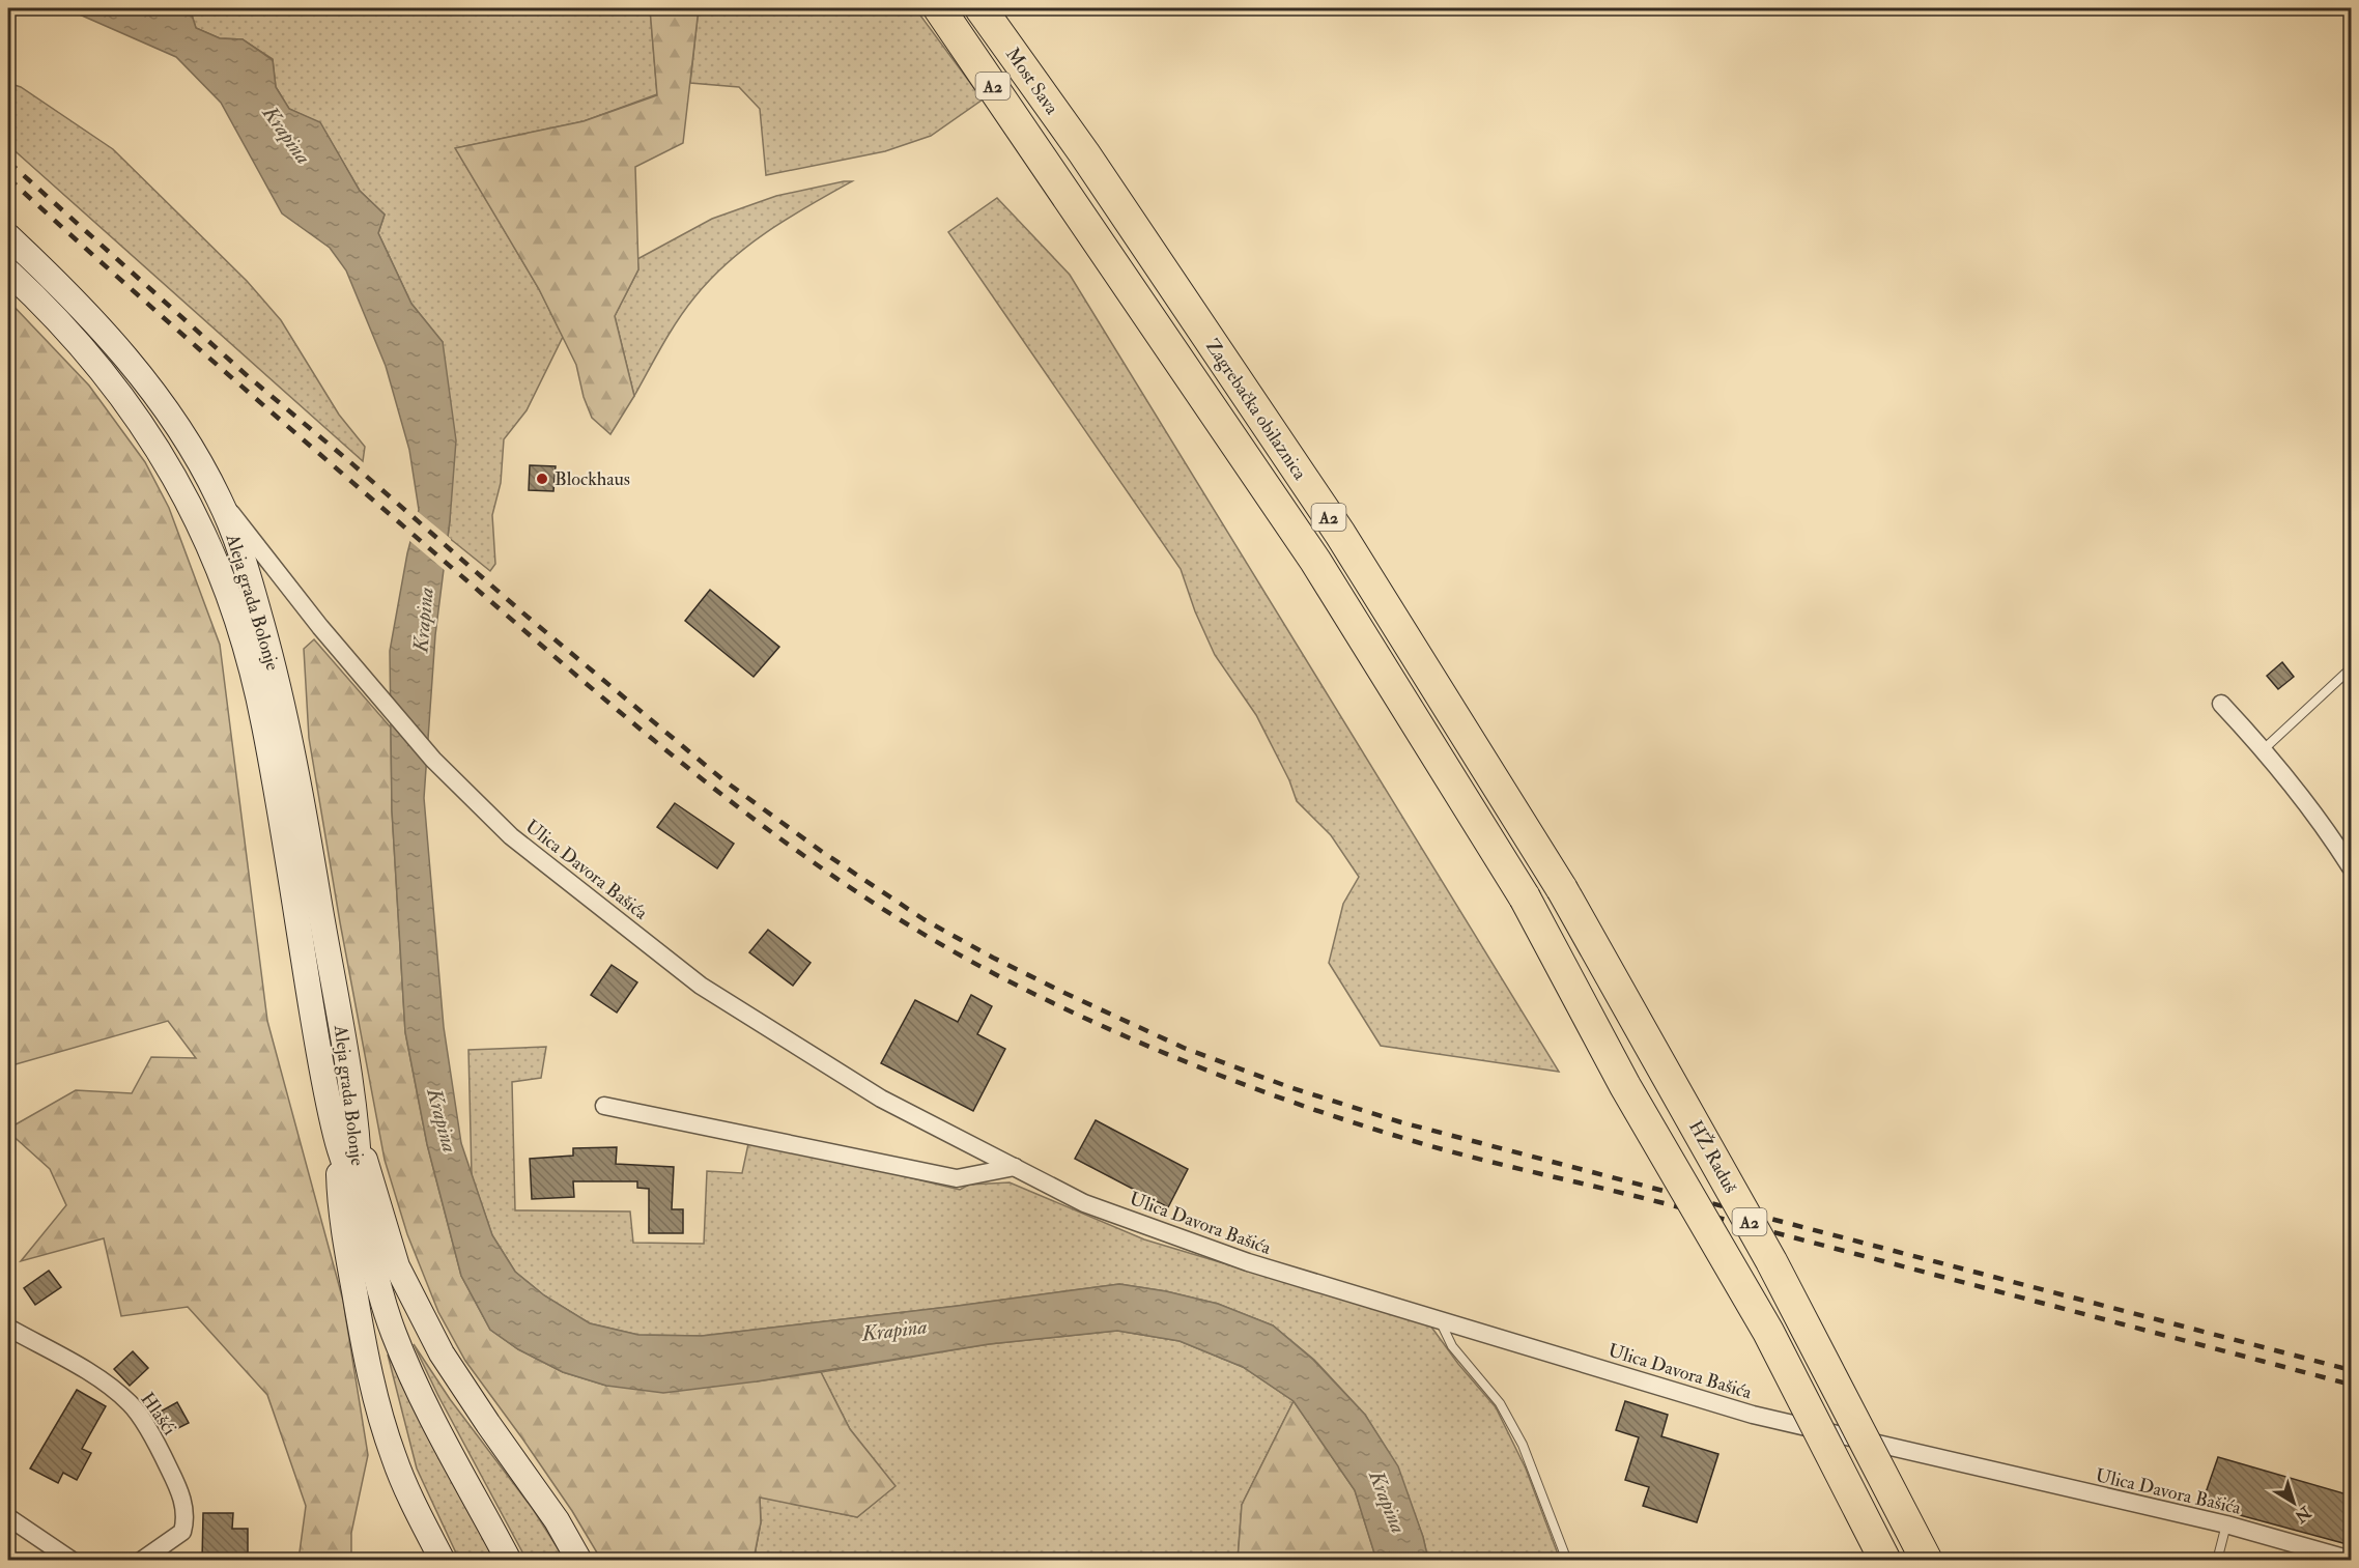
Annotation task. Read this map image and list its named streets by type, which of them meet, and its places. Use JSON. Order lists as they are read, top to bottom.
{
  "streets": {
    "highway": [
      "Most Sava",
      "A2",
      "Zagrebačka obilaznica",
      "HŽ Raduš"
    ],
    "main road": ["Aleja grada Bolonje"],
    "street": ["Ulica Davora Bašića", "Hlašći"]
  },
  "crossings": [
    ["Most Sava", "Zagrebačka obilaznica"],
    ["Zagrebačka obilaznica", "HŽ Raduš"],
    ["Aleja grada Bolonje", "Ulica Davora Bašića"]
  ],
  "water": ["Krapina"],
  "places": ["Blockhaus"],
  "north": "bottom right"
}
